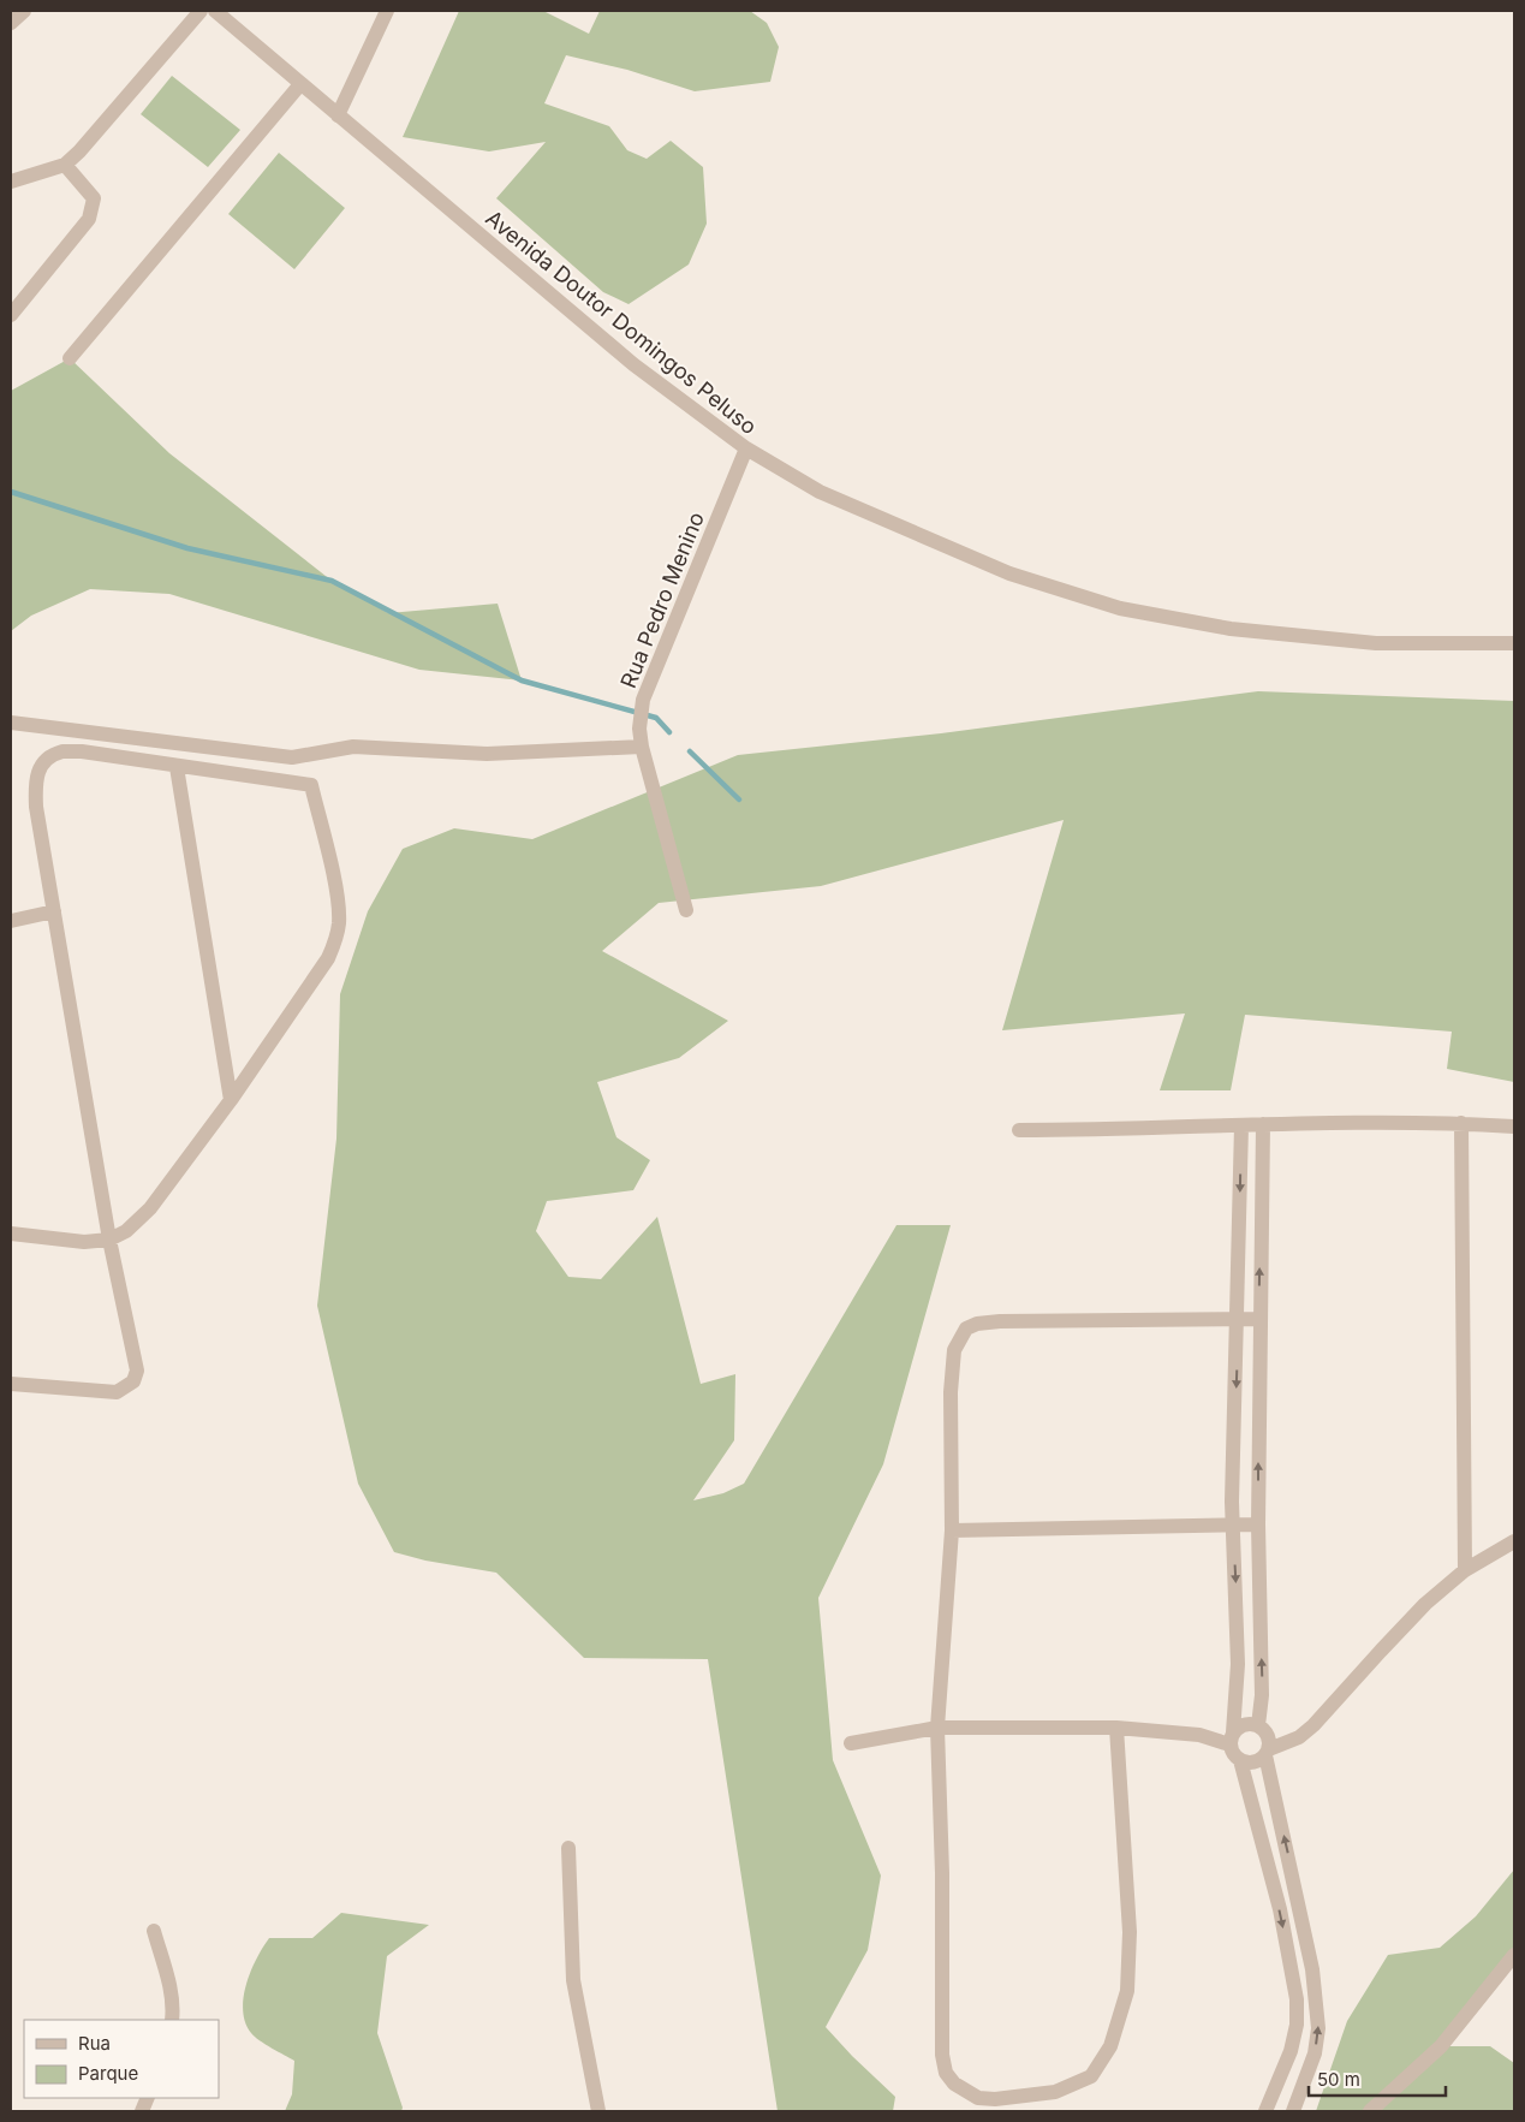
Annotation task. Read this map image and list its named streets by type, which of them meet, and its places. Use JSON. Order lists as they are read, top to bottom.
{
  "streets": {
    "street": ["Avenida Doutor Domingos Peluso", "Rua Pedro Menino"]
  },
  "crossings": [
    ["Avenida Doutor Domingos Peluso", "Rua Pedro Menino"]
  ],
  "legend": ["Rua", "Parque"],
  "scale_bar": "50 m"
}
